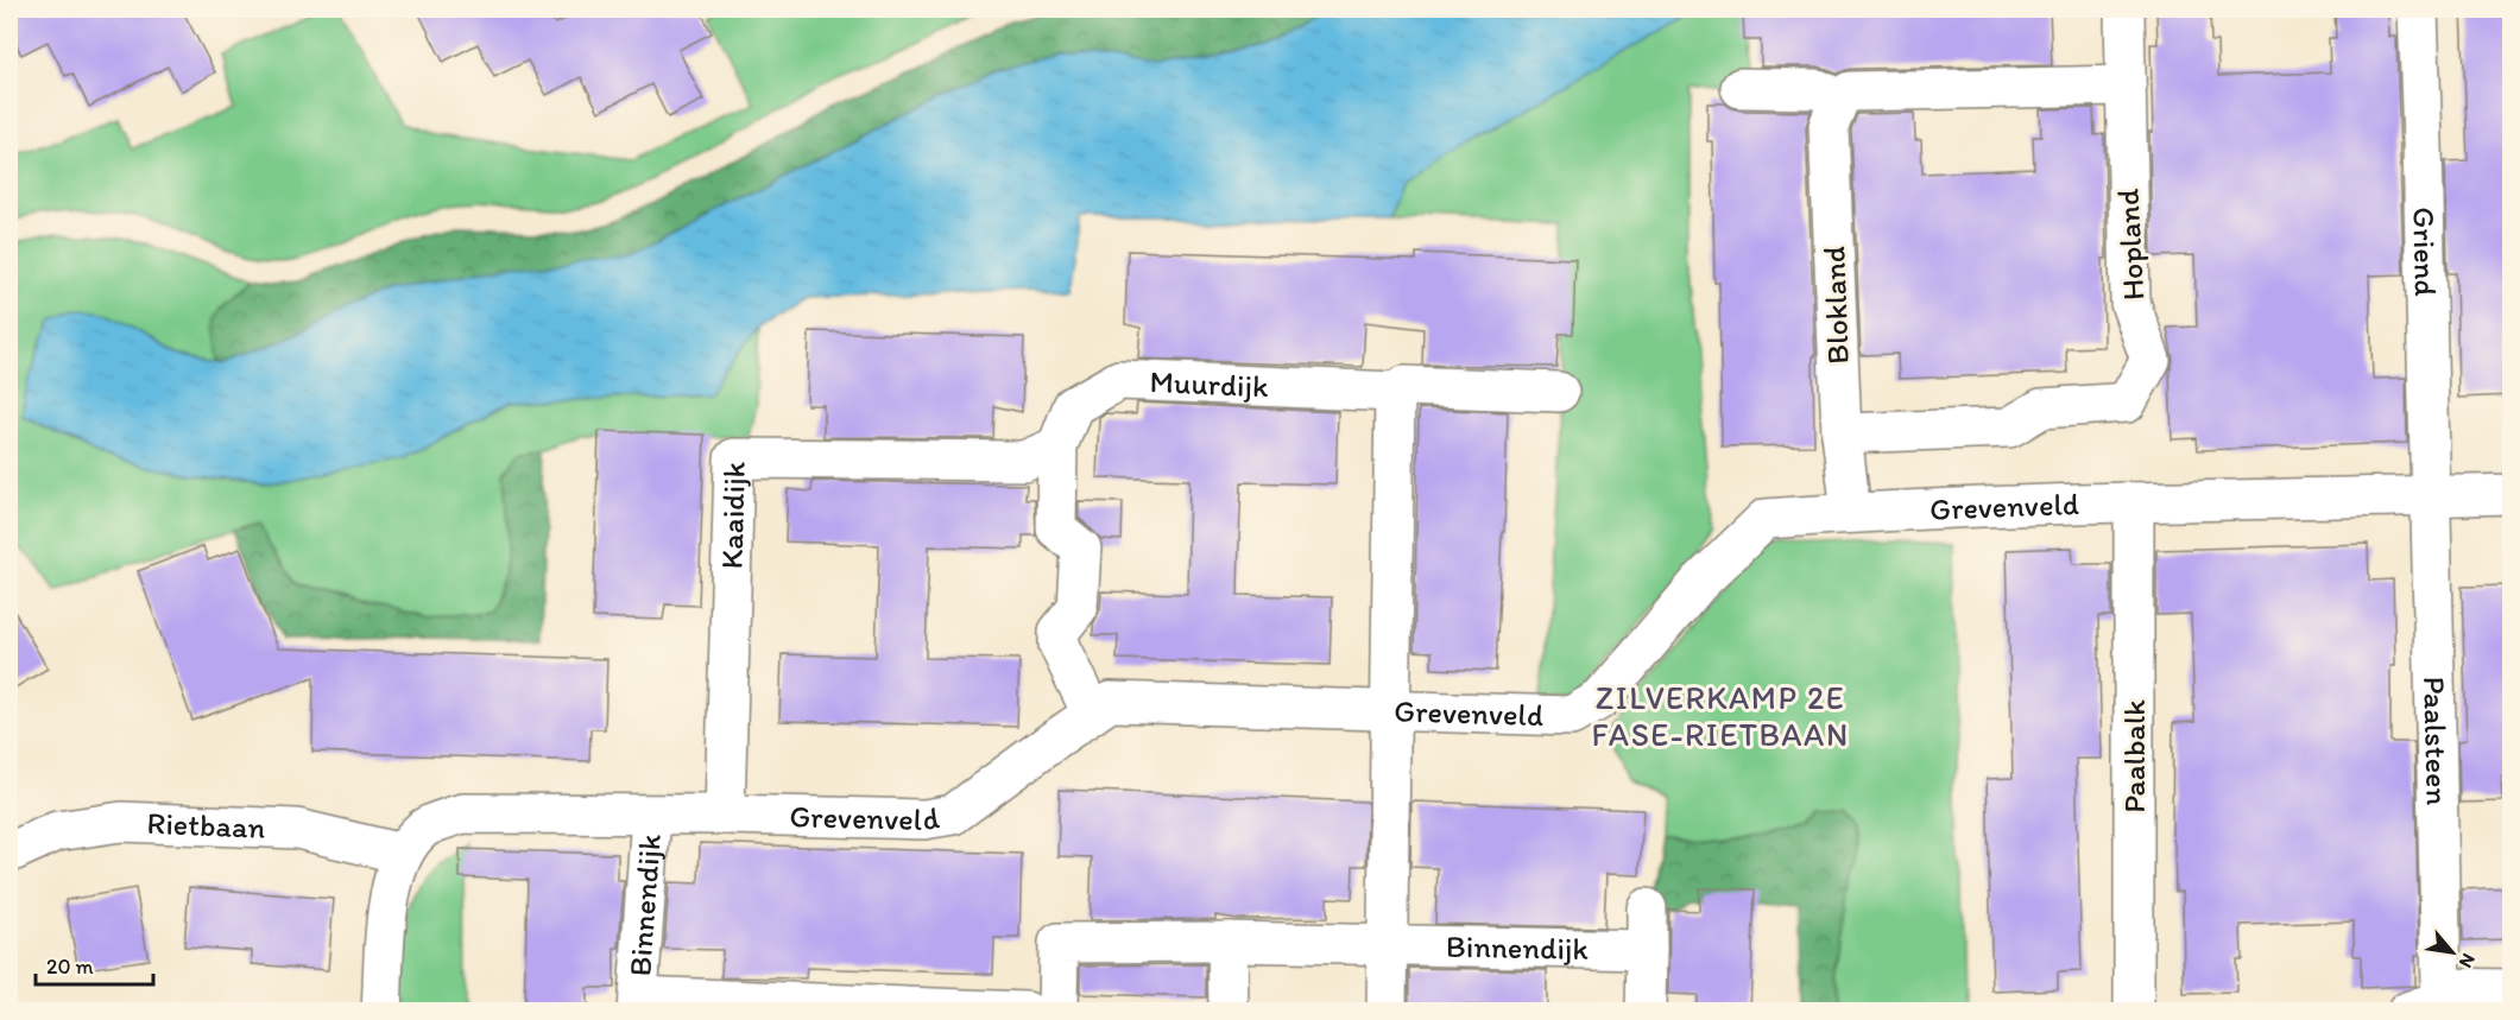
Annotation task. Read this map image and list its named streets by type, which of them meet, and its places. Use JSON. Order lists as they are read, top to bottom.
{
  "streets": {
    "street": [
      "Hopland",
      "Griend",
      "Blokland",
      "Muurdijk",
      "Grevenveld",
      "Kaaidijk",
      "Paalsteen",
      "Paalbalk",
      "Rietbaan",
      "Binnendijk"
    ]
  },
  "crossings": [
    ["Hopland", "Blokland"],
    ["Griend", "Grevenveld"],
    ["Griend", "Paalsteen"],
    ["Blokland", "Grevenveld"],
    ["Muurdijk", "Kaaidijk"],
    ["Grevenveld", "Kaaidijk"],
    ["Grevenveld", "Paalsteen"],
    ["Grevenveld", "Paalbalk"],
    ["Grevenveld", "Rietbaan"],
    ["Grevenveld", "Binnendijk"]
  ],
  "districts": ["ZILVERKAMP 2E FASE-RIETBAAN"],
  "scale_bar": "20 m",
  "north": "bottom right"
}
